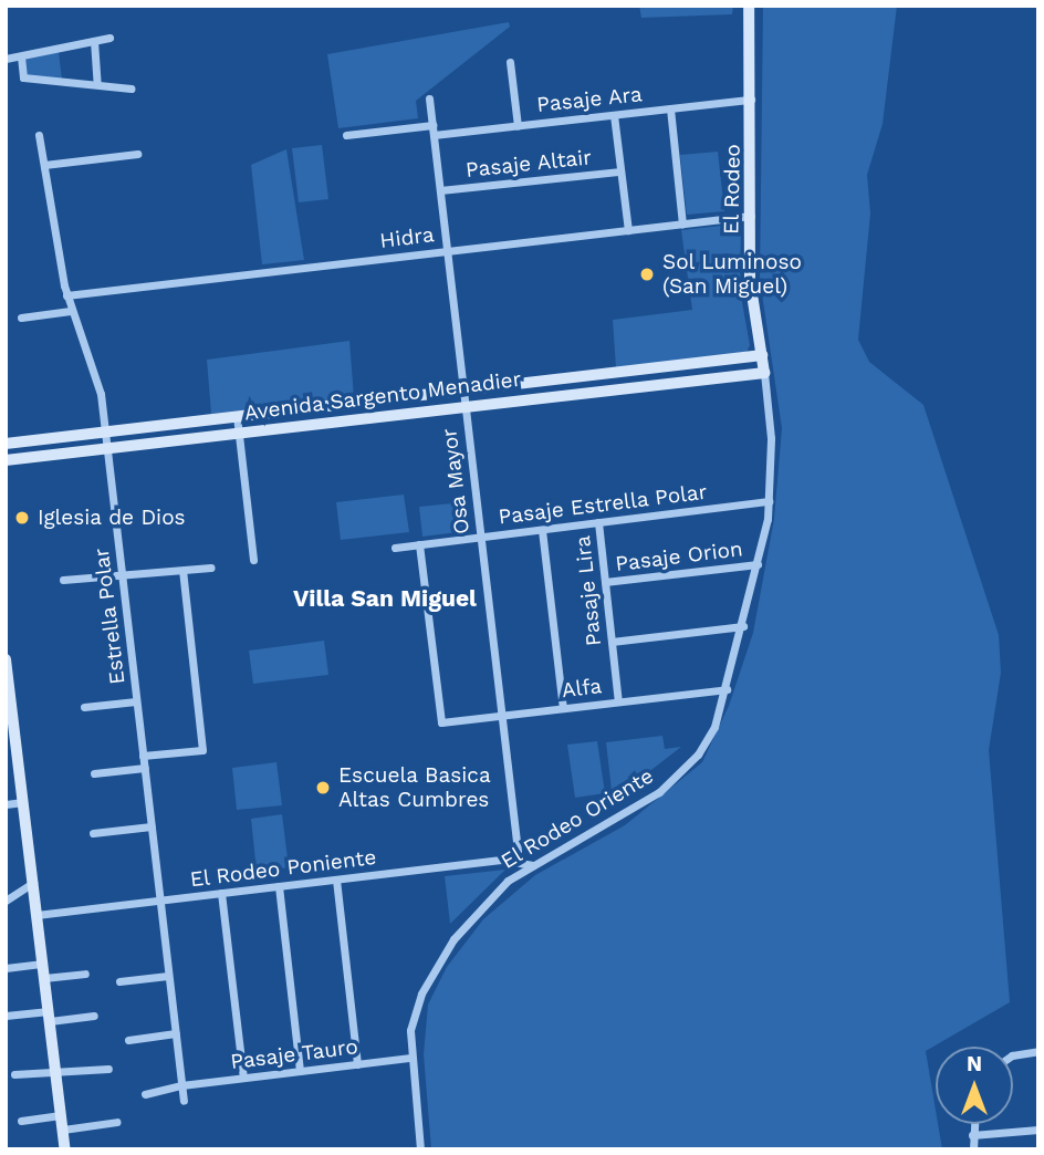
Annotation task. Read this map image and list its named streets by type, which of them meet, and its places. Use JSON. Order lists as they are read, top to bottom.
{
  "streets": {
    "street": [
      "Pasaje Ara",
      "Pasaje Altair",
      "El Rodeo",
      "Hidra",
      "Avenida Sargento Menadier",
      "Osa Mayor",
      "Pasaje Estrella Polar",
      "Pasaje Orion",
      "Pasaje Lira",
      "Estrella Polar",
      "Alfa",
      "El Rodeo Oriente",
      "El Rodeo Poniente",
      "Pasaje Tauro"
    ]
  },
  "crossings": [
    ["Pasaje Ara", "El Rodeo"],
    ["Pasaje Ara", "Osa Mayor"],
    ["Pasaje Altair", "Osa Mayor"],
    ["El Rodeo", "Hidra"],
    ["El Rodeo", "Avenida Sargento Menadier"],
    ["El Rodeo", "El Rodeo Oriente"],
    ["Hidra", "Osa Mayor"],
    ["Hidra", "Estrella Polar"],
    ["Avenida Sargento Menadier", "Osa Mayor"],
    ["Avenida Sargento Menadier", "Estrella Polar"],
    ["Avenida Sargento Menadier", "El Rodeo Oriente"],
    ["Osa Mayor", "Pasaje Estrella Polar"],
    ["Osa Mayor", "Alfa"],
    ["Osa Mayor", "El Rodeo Poniente"],
    ["Pasaje Estrella Polar", "Pasaje Lira"],
    ["Pasaje Estrella Polar", "Alfa"],
    ["Pasaje Estrella Polar", "El Rodeo Oriente"],
    ["Pasaje Orion", "Pasaje Lira"],
    ["Pasaje Orion", "El Rodeo Oriente"],
    ["Pasaje Lira", "Alfa"],
    ["Estrella Polar", "El Rodeo Poniente"],
    ["Estrella Polar", "Pasaje Tauro"],
    ["Alfa", "El Rodeo Oriente"],
    ["El Rodeo Oriente", "El Rodeo Poniente"],
    ["El Rodeo Oriente", "Pasaje Tauro"]
  ],
  "districts": ["Villa San Miguel"],
  "places": ["Sol Luminoso (San Miguel)", "Iglesia de Dios", "Escuela Basica Altas Cumbres"],
  "north": "top"
}
